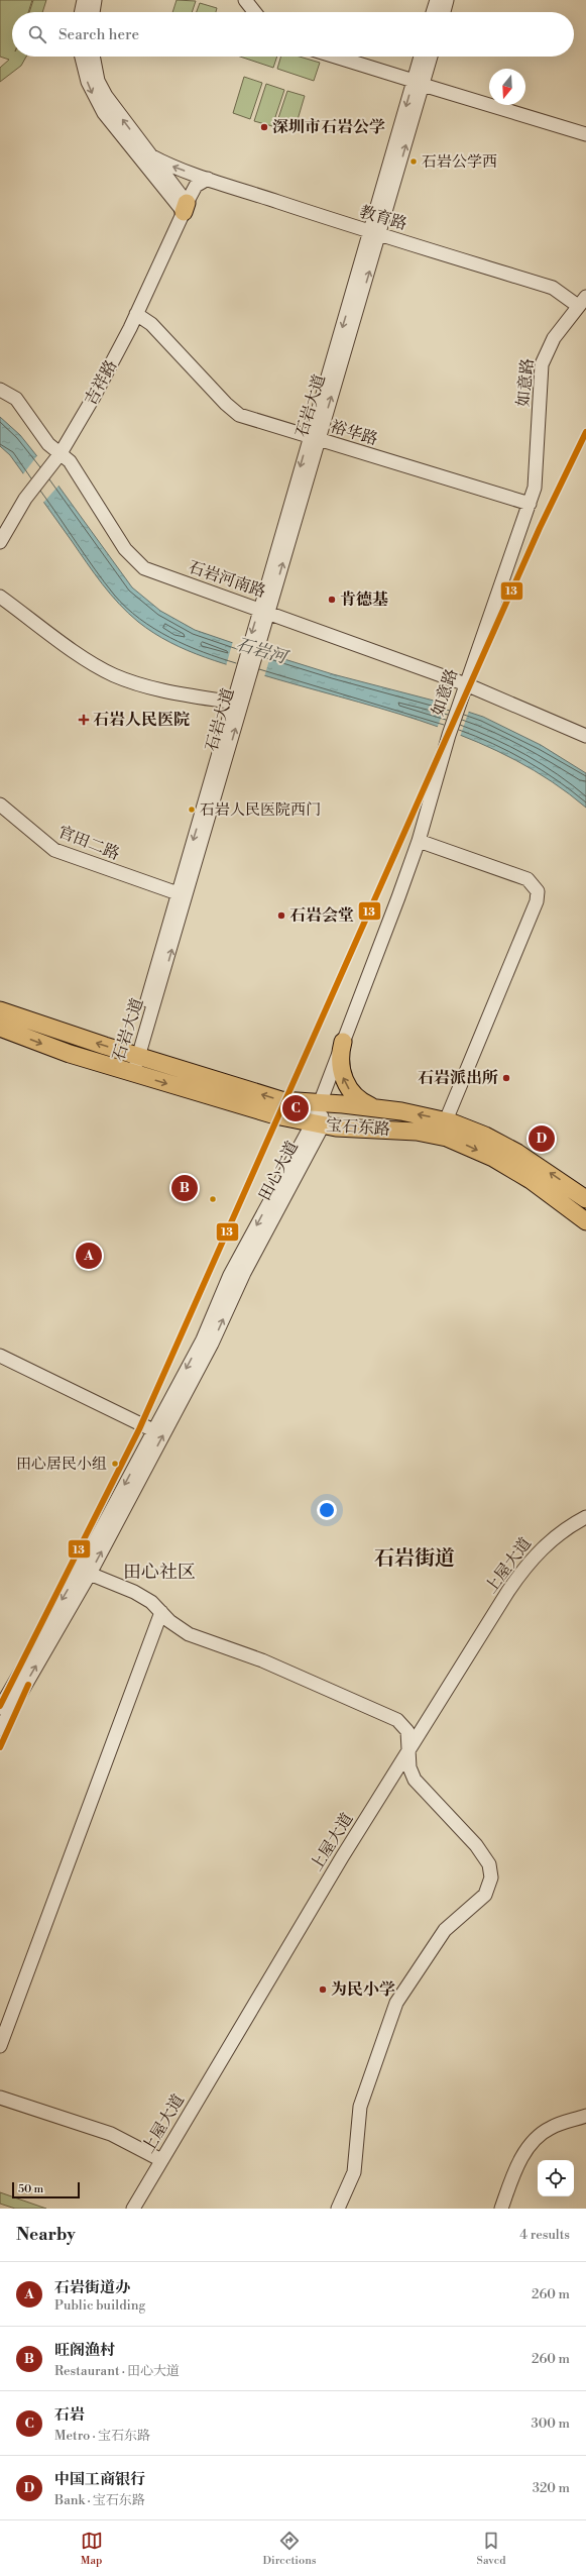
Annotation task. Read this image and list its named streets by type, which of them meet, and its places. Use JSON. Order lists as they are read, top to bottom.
{
  "streets": {
    "main road": ["宝石东路"],
    "street": [
      "教育路",
      "吉祥路",
      "如意路",
      "石岩大道",
      "裕华路",
      "石岩河南路",
      "官田二路",
      "田心大道",
      "上屋大道"
    ]
  },
  "crossings": [
    ["教育路", "如意路"],
    ["教育路", "石岩大道"],
    ["吉祥路", "裕华路"],
    ["吉祥路", "石岩河南路"],
    ["如意路", "裕华路"],
    ["如意路", "石岩河南路"],
    ["如意路", "宝石东路"],
    ["如意路", "田心大道"],
    ["石岩大道", "裕华路"],
    ["石岩大道", "石岩河南路"],
    ["石岩大道", "官田二路"],
    ["石岩大道", "宝石东路"],
    ["宝石东路", "田心大道"]
  ],
  "districts": ["石岩街道", "田心社区"],
  "water": ["石岩河"],
  "places": {
    "other": [
      "深圳市石岩公学",
      "石岩公学西",
      "肯德基",
      "石岩人民医院西门",
      "石岩会堂",
      "石岩派出所",
      "田心居民小组",
      "为民小学"
    ],
    "health": ["石岩人民医院"]
  },
  "lines": ["transit line 13"],
  "scale_bar": "50 m",
  "north": "bottom",
  "page": {
    "search": "Search here",
    "pins": [
      "C",
      "D",
      "B",
      "A"
    ],
    "scale": "50 m",
    "heading": ["Nearby", "4 results"],
    "list": [
      {
        "mark": "A",
        "name": "石岩街道办",
        "note": "Public building",
        "value": "260 m"
      },
      {
        "mark": "B",
        "name": "旺阁渔村",
        "note": "Restaurant · 田心大道",
        "value": "260 m"
      },
      {
        "mark": "C",
        "name": "石岩",
        "note": "Metro · 宝石东路",
        "value": "300 m"
      },
      {
        "mark": "D",
        "name": "中国工商银行",
        "note": "Bank · 宝石东路",
        "value": "320 m"
      }
    ],
    "nav": ["Map", "Directions", "Saved"]
  }
}
